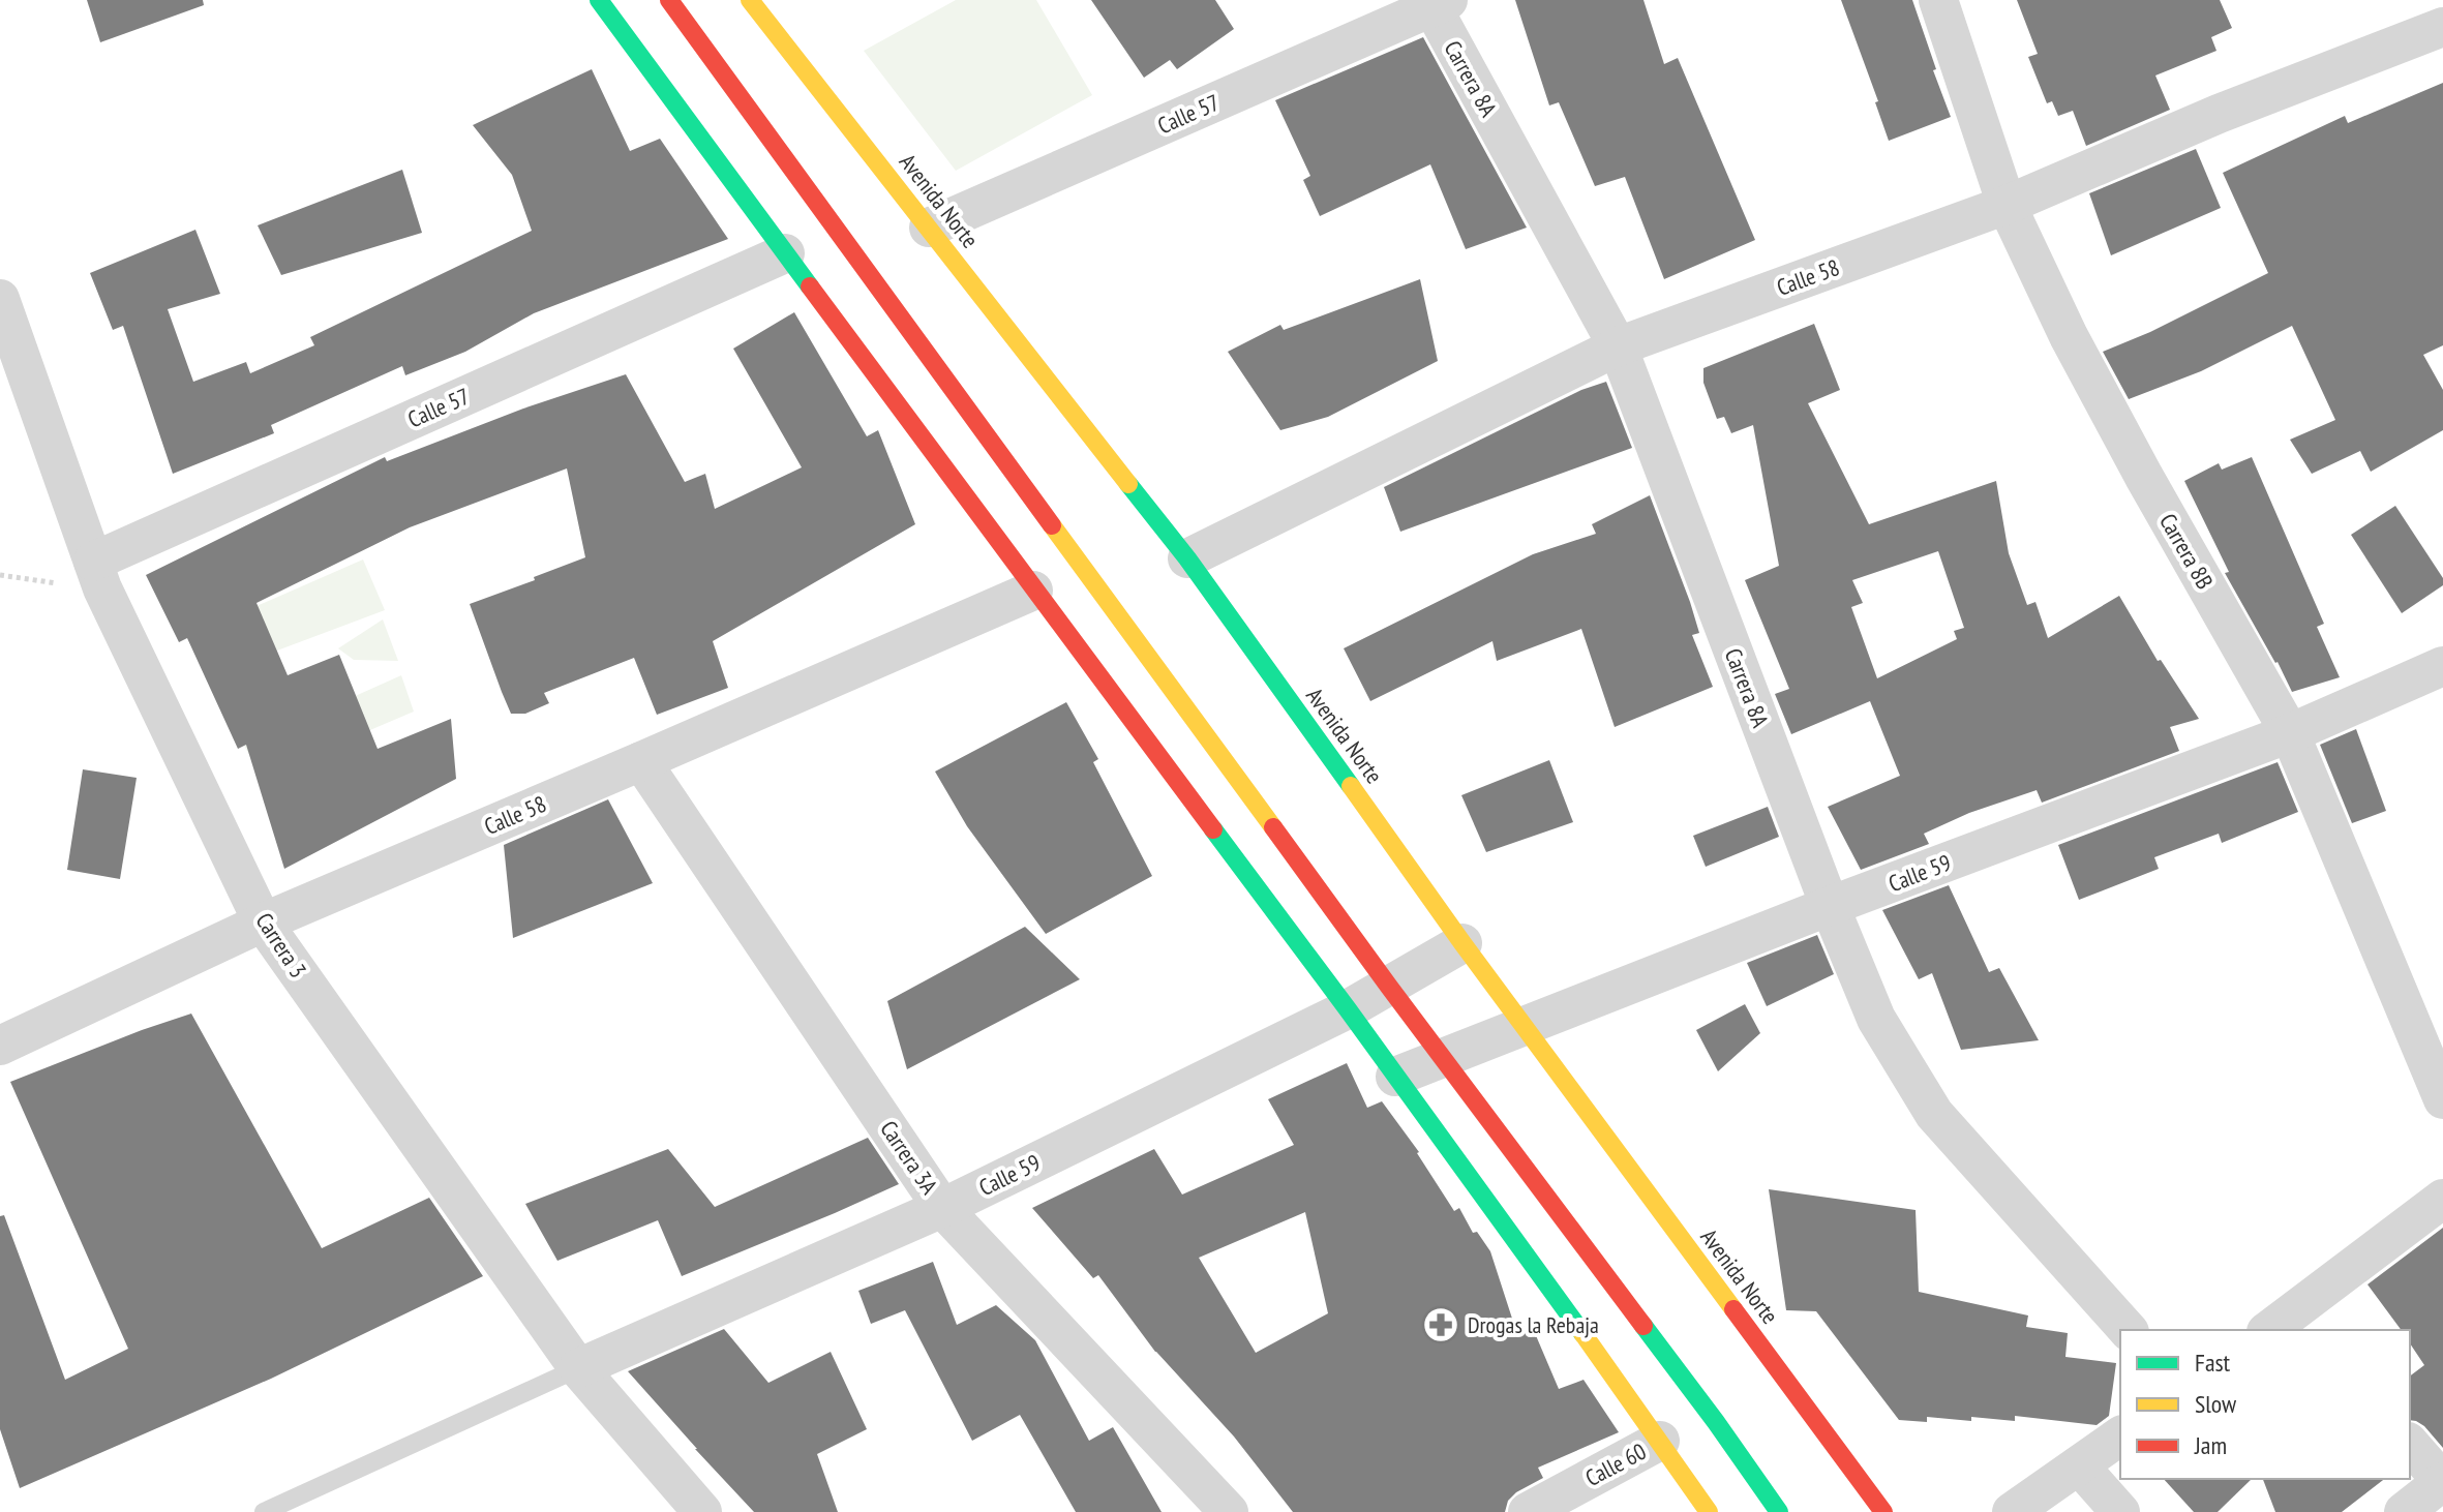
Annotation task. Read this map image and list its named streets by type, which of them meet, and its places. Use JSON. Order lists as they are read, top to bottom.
{
  "streets": {
    "main road": ["Avenida Norte"],
    "street": [
      "Carrera 8A",
      "Calle 57",
      "Calle 58",
      "Carrera 8B",
      "Calle 59",
      "Carrera 3",
      "Carrera 3A",
      "Calle 60"
    ]
  },
  "crossings": [
    ["Carrera 8A", "Calle 57"],
    ["Carrera 8A", "Calle 58"],
    ["Carrera 8A", "Calle 59"],
    ["Calle 57", "Avenida Norte"],
    ["Calle 57", "Carrera 3"],
    ["Avenida Norte", "Calle 58"],
    ["Avenida Norte", "Calle 59"],
    ["Calle 58", "Carrera 8B"],
    ["Calle 58", "Carrera 3"],
    ["Calle 58", "Carrera 3A"],
    ["Carrera 8B", "Calle 59"],
    ["Calle 59", "Carrera 3"],
    ["Calle 59", "Carrera 3A"]
  ],
  "places": {
    "pharmacy": ["Drogas la Rebaja"]
  },
  "legend": ["Fast", "Slow", "Jam"]
}
